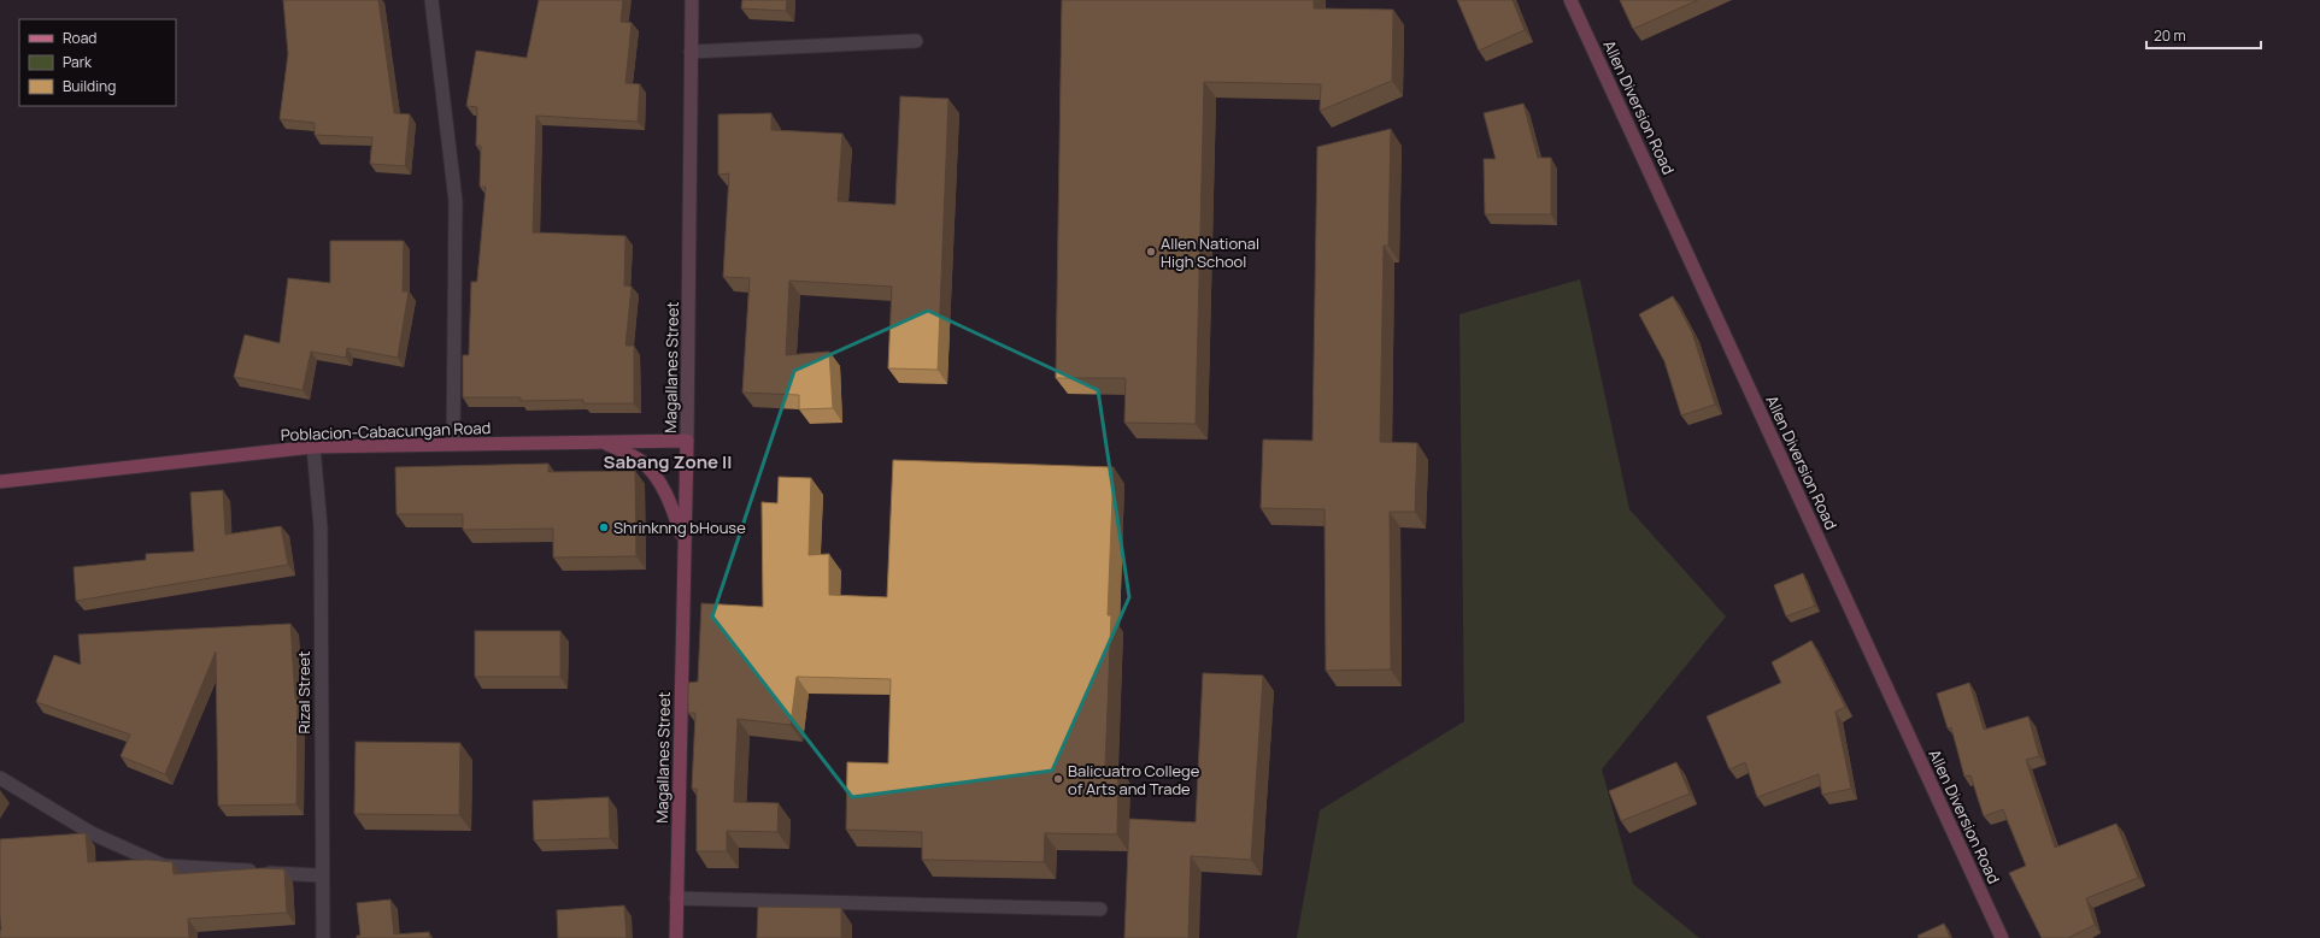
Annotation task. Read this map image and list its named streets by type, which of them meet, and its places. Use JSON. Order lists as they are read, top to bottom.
{
  "streets": {
    "highway": ["Magallanes Street", "Poblacion-Cabacungan Road"],
    "main road": ["Allen Diversion Road"],
    "street": ["Rizal Street"]
  },
  "crossings": [
    ["Magallanes Street", "Poblacion-Cabacungan Road"],
    ["Poblacion-Cabacungan Road", "Rizal Street"]
  ],
  "districts": ["Sabang Zone II"],
  "places": ["Allen National High School", "Shrinknng bHouse", "Balicuatro College of Arts and Trade"],
  "legend": ["Road", "Park", "Building"],
  "scale_bar": "20 m"
}
